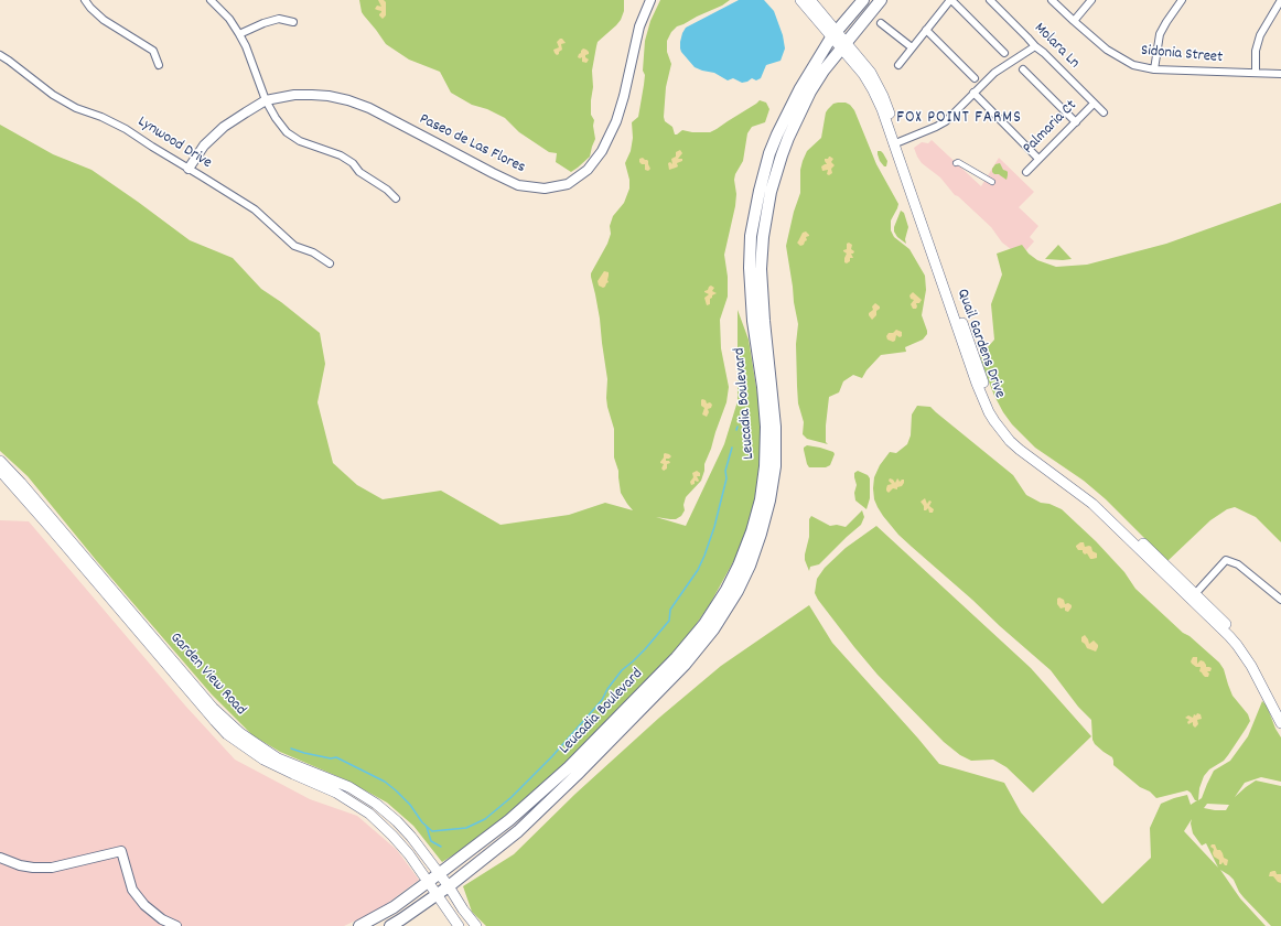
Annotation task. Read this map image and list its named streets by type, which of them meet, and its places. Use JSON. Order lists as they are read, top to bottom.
{
  "streets": {
    "main road": ["Quail Gardens Drive", "Leucadia Boulevard", "Garden View Road"],
    "street": [
      "Molara Ln",
      "Sidonia Street",
      "Palmaria Ct",
      "Lynwood Drive",
      "Paseo de Las Flores"
    ]
  },
  "crossings": [
    ["Molara Ln", "Palmaria Ct"],
    ["Lynwood Drive", "Paseo de Las Flores"],
    ["Quail Gardens Drive", "Leucadia Boulevard"],
    ["Leucadia Boulevard", "Garden View Road"]
  ],
  "districts": ["FOX POINT FARMS"]
}
